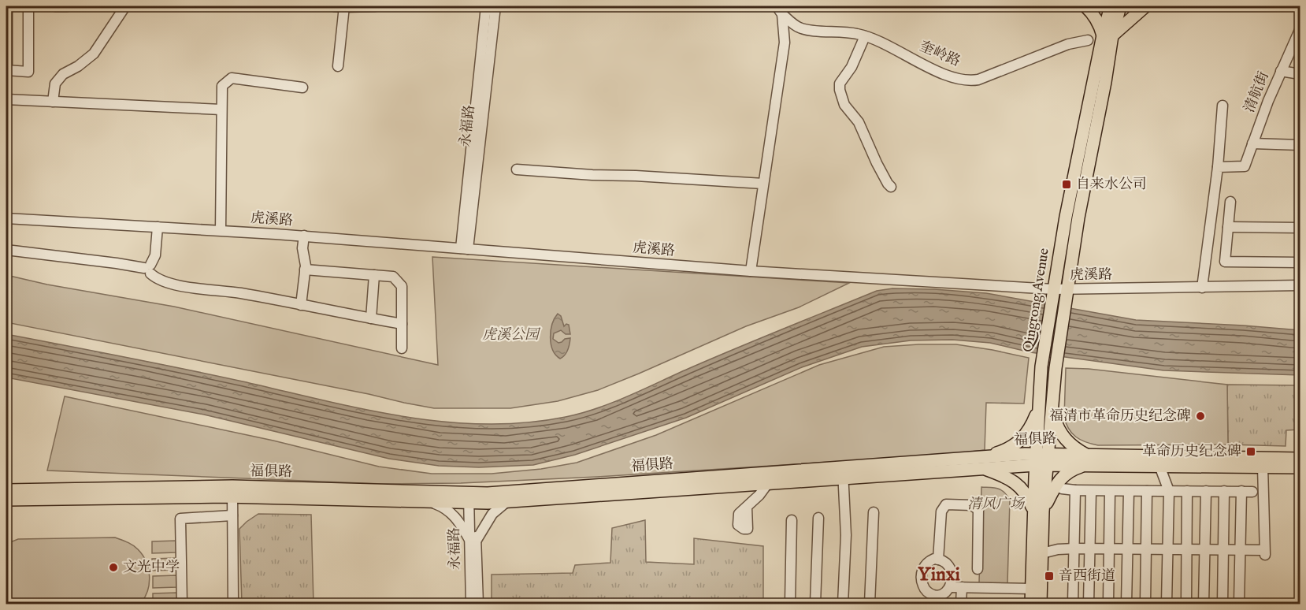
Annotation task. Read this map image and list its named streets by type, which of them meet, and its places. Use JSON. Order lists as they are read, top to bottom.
{
  "streets": {
    "main road": ["Qingrong Avenue", "福俱路"],
    "street": [
      "奎岭路",
      "清航街",
      "永福路",
      "虎溪路"
    ]
  },
  "crossings": [
    ["永福路", "虎溪路"],
    ["永福路", "福俱路"],
    ["虎溪路", "Qingrong Avenue"],
    ["Qingrong Avenue", "福俱路"]
  ],
  "districts": ["Yinxi"],
  "parks": ["虎溪公园", "清风广场"],
  "places": {
    "transit": ["自来水公司", "革命历史纪念碑", "音西街道"],
    "other": ["福清市革命历史纪念碑", "文光中学"]
  }
}
